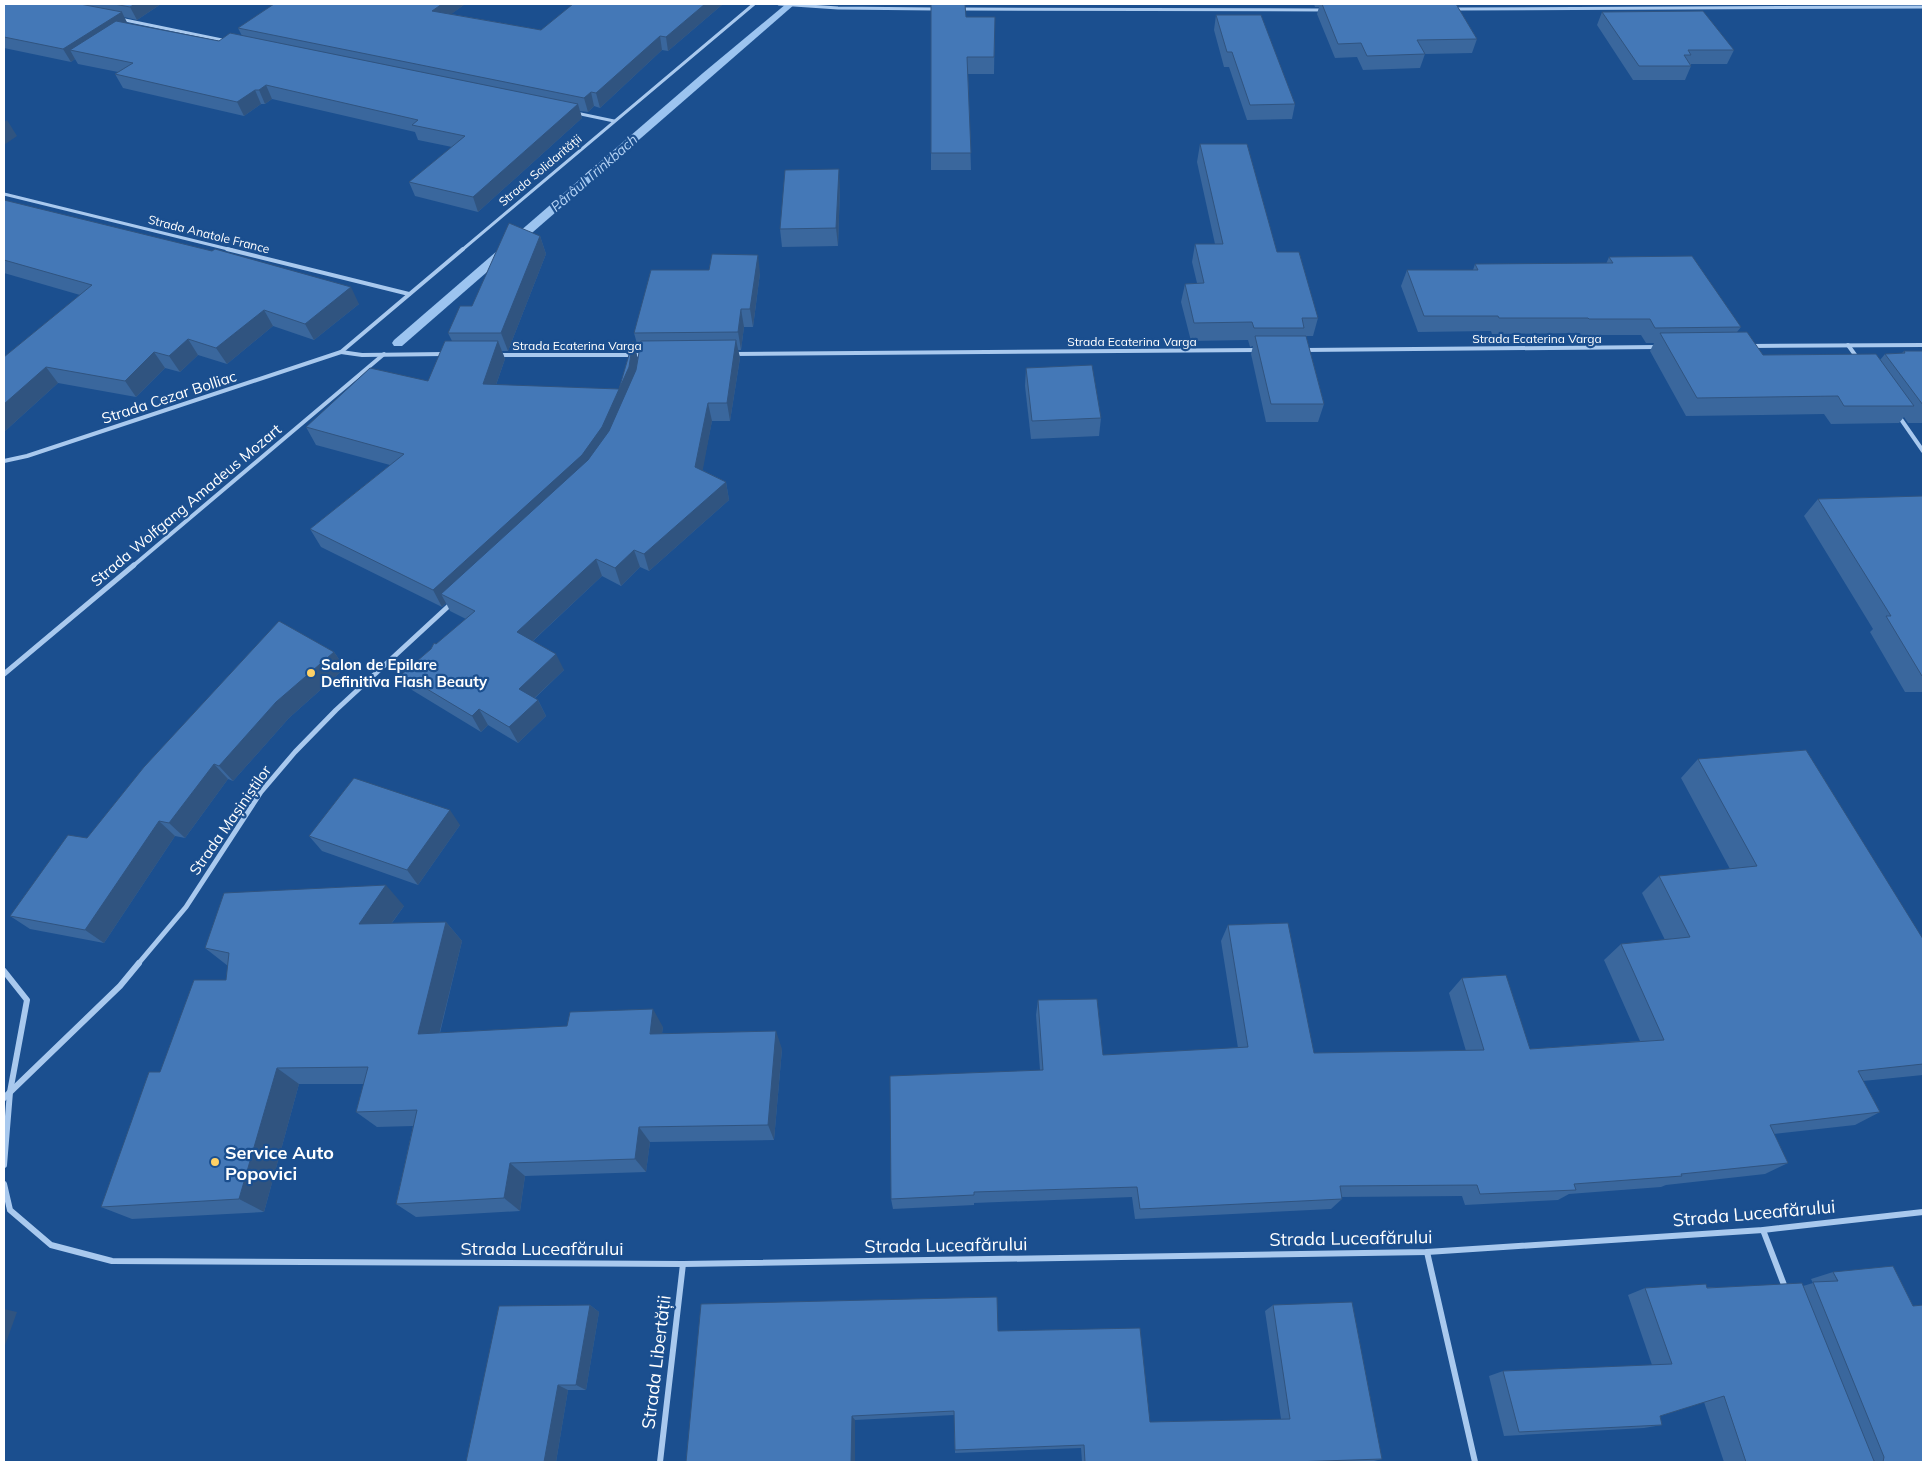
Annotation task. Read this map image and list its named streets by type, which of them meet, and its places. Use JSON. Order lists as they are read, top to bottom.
{
  "streets": {
    "street": [
      "Strada Solidarității",
      "Strada Anatole France",
      "Strada Ecaterina Varga",
      "Strada Cezar Bolliac",
      "Strada Wolfgang Amadeus Mozart",
      "Strada Mașiniștilor",
      "Strada Luceafărului",
      "Strada Libertății"
    ]
  },
  "crossings": [
    ["Strada Solidarității", "Strada Anatole France"],
    ["Strada Solidarității", "Strada Cezar Bolliac"],
    ["Strada Luceafărului", "Strada Libertății"]
  ],
  "water": ["Pârâul Trinkbach"],
  "places": ["Salon de Epilare Definitiva Flash Beauty", "Service Auto Popovici"]
}
